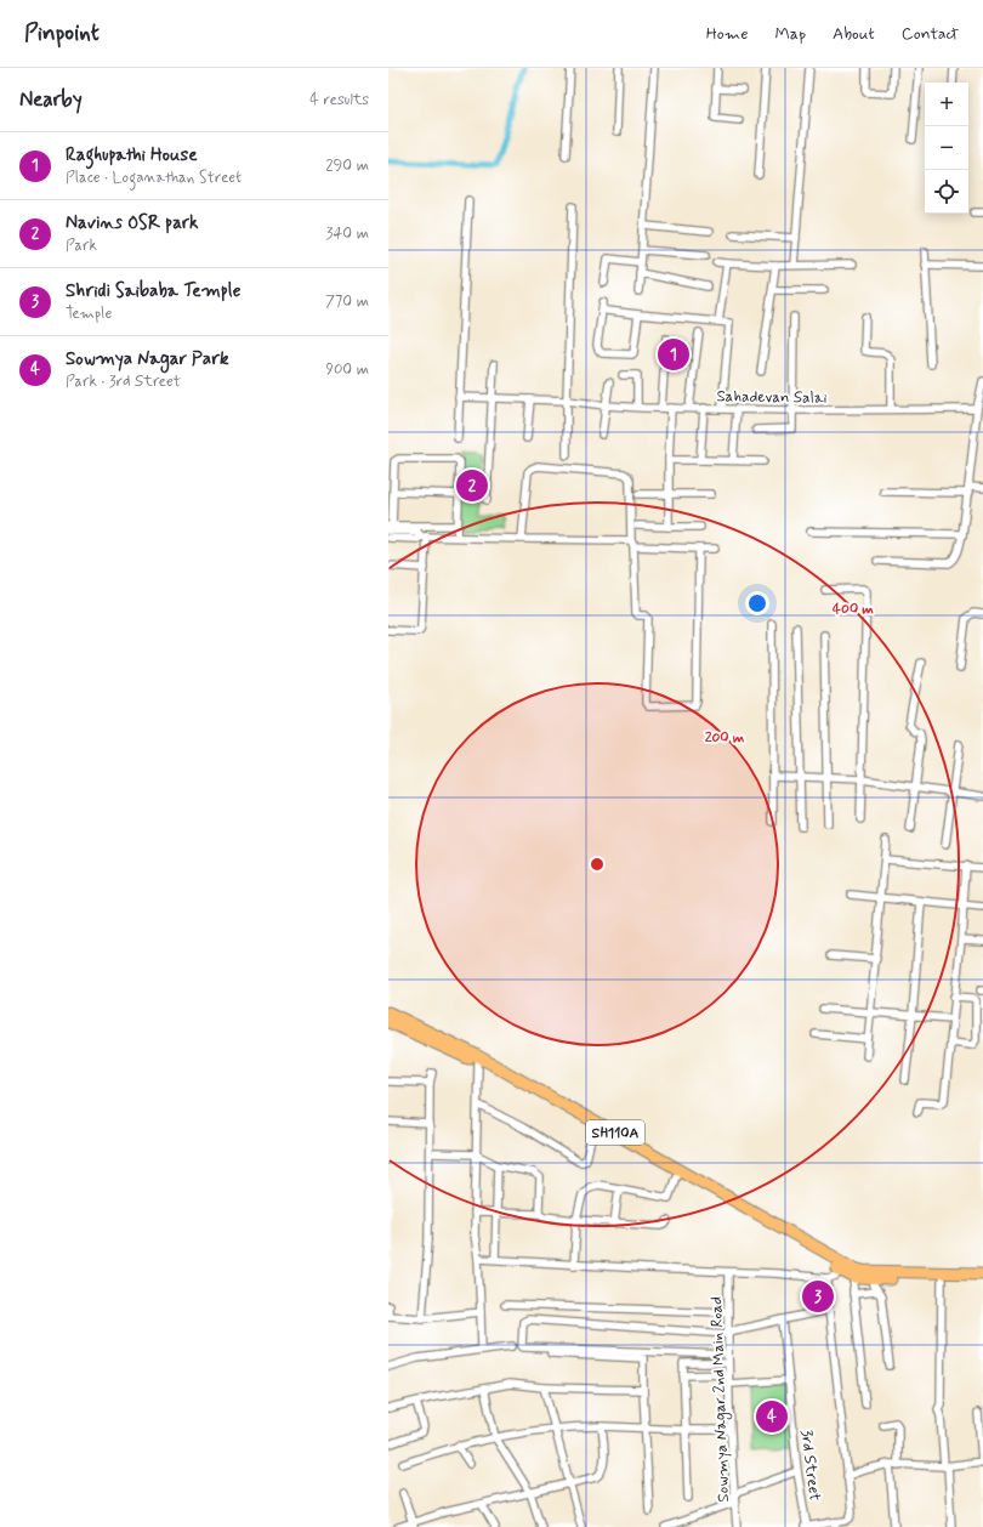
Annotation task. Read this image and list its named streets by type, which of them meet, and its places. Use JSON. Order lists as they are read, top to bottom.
{
  "streets": {
    "main road": ["SH110A"],
    "street": ["Sahadevan Salai", "Sowmya Nagar 2nd Main Road", "3rd Street"]
  },
  "page": {
    "header": "Pinpoint",
    "nav": [
      "Home",
      "Map",
      "About",
      "Contact"
    ],
    "heading": ["Nearby", "4 results"],
    "map_buttons": ["+", "−"],
    "list": [
      {
        "mark": "1",
        "name": "Raghupathi House",
        "note": "Place · Loganathan Street",
        "value": "290 m"
      },
      {
        "mark": "2",
        "name": "Navins OSR park",
        "note": "Park",
        "value": "340 m"
      },
      {
        "mark": "3",
        "name": "Shridi Saibaba Temple",
        "note": "Temple",
        "value": "770 m"
      },
      {
        "mark": "4",
        "name": "Sowmya Nagar Park",
        "note": "Park · 3rd Street",
        "value": "900 m"
      }
    ],
    "pins": [
      "1",
      "2",
      "3",
      "4"
    ]
  },
  "rings": ["400 m", "200 m"]
}
